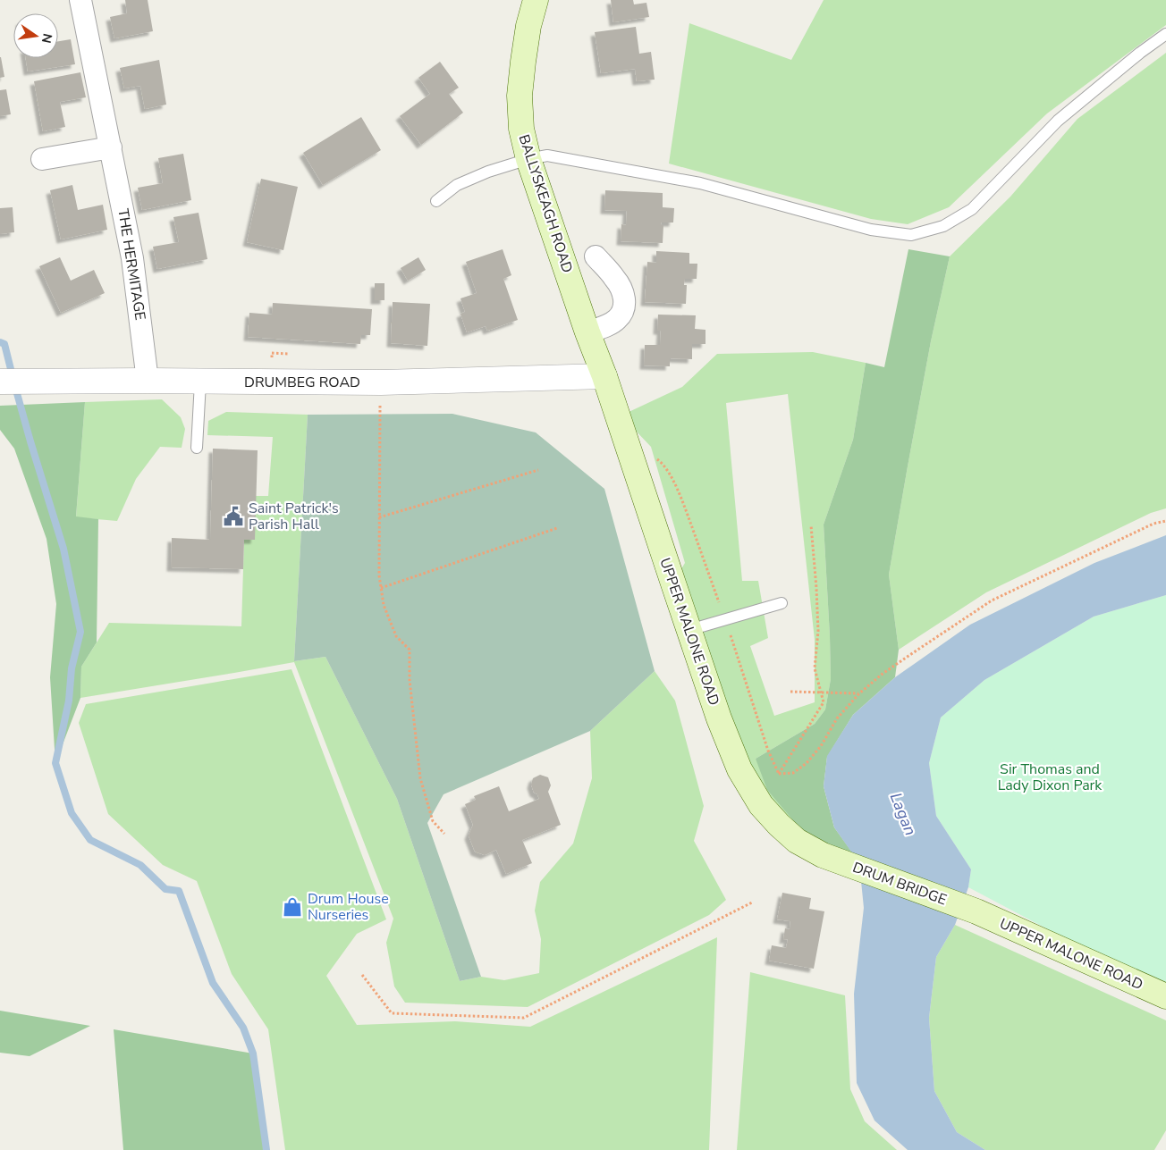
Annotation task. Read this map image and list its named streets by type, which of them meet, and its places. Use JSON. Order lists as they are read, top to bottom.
{
  "streets": {
    "main road": ["BALLYSKEAGH ROAD", "UPPER MALONE ROAD", "DRUM BRIDGE"],
    "street": ["THE HERMITAGE", "DRUMBEG ROAD"]
  },
  "crossings": [
    ["BALLYSKEAGH ROAD", "DRUMBEG ROAD"],
    ["BALLYSKEAGH ROAD", "UPPER MALONE ROAD"],
    ["THE HERMITAGE", "DRUMBEG ROAD"],
    ["DRUMBEG ROAD", "UPPER MALONE ROAD"],
    ["UPPER MALONE ROAD", "DRUM BRIDGE"]
  ],
  "water": ["Lagan"],
  "parks": ["Sir Thomas and Lady Dixon Park"],
  "places": {
    "public building": ["Saint Patrick's Parish Hall"],
    "shop": ["Drum House Nurseries"]
  },
  "north": "right"
}
